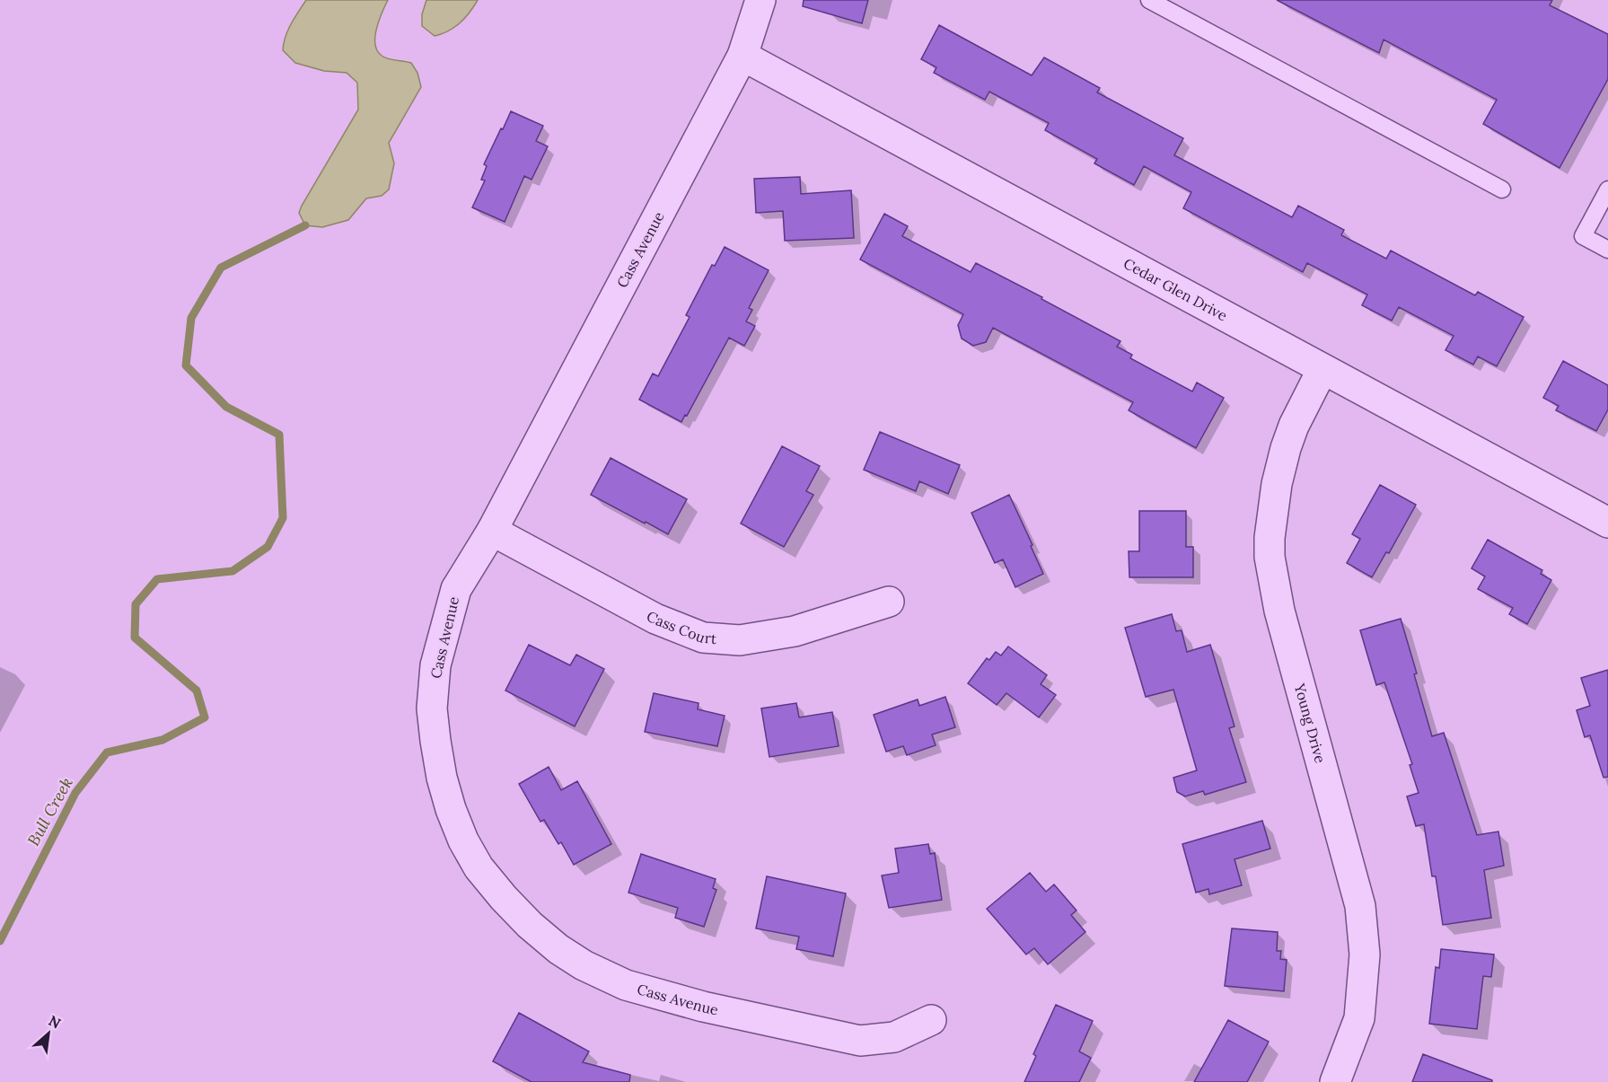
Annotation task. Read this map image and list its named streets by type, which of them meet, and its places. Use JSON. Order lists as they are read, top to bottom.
{
  "streets": {
    "street": [
      "Cass Avenue",
      "Cedar Glen Drive",
      "Cass Court",
      "Young Drive"
    ]
  },
  "crossings": [
    ["Cass Avenue", "Cedar Glen Drive"],
    ["Cass Avenue", "Cass Court"],
    ["Cedar Glen Drive", "Young Drive"]
  ],
  "water": ["Bull Creek"],
  "north": "top right"
}
